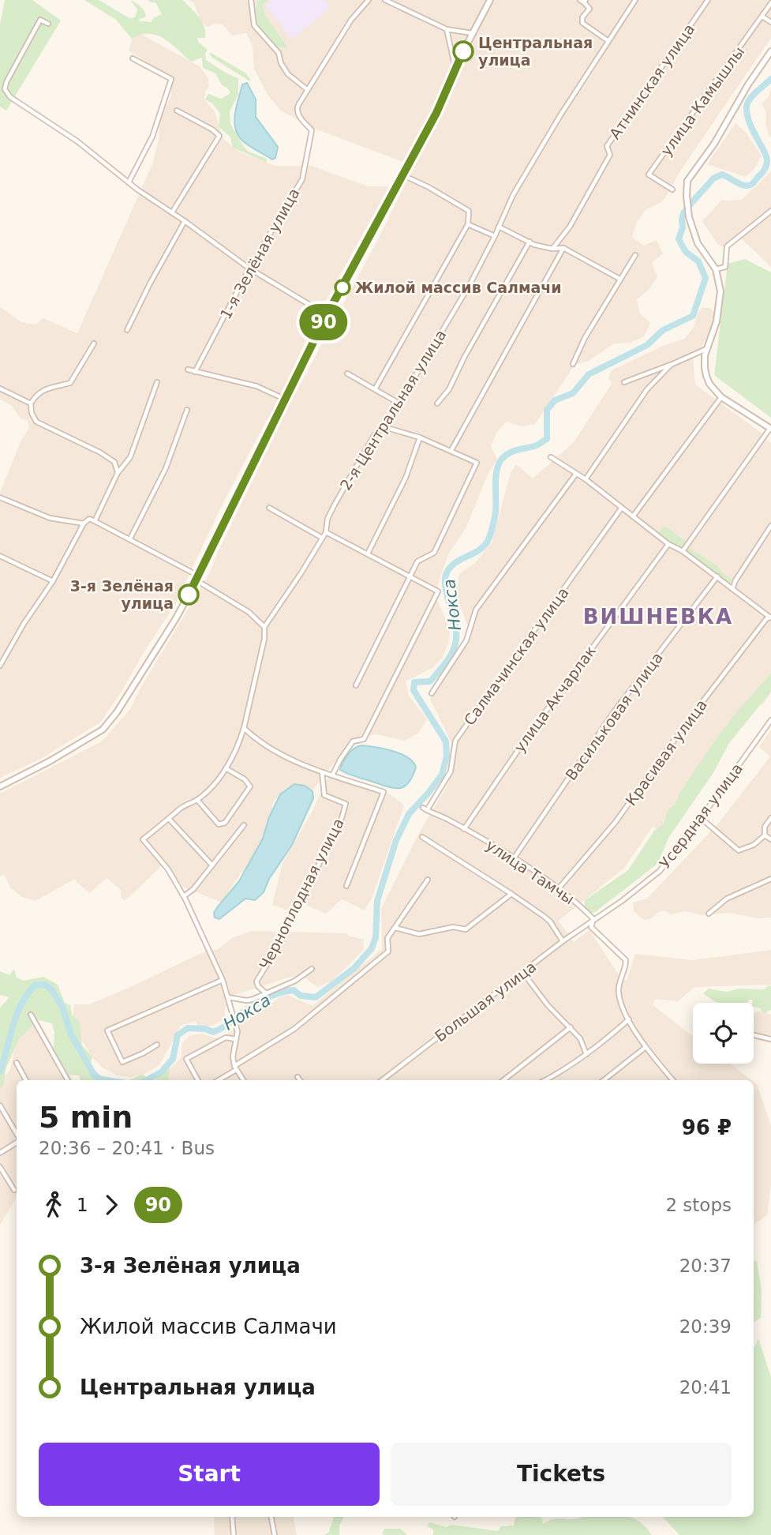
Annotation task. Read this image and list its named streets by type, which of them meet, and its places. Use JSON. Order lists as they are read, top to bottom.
{
  "streets": {
    "street": [
      "Атнинская улица",
      "улица Камышлы",
      "1-я Зелёная улица",
      "2-я Центральная улица",
      "Салмачинская улица",
      "улица Акчарлак",
      "Васильковая улица",
      "Красивая улица",
      "Усердная улица",
      "улица Тамчы",
      "Черноплодная улица",
      "Большая улица"
    ]
  },
  "crossings": [
    ["Салмачинская улица", "улица Тамчы"],
    ["улица Акчарлак", "улица Тамчы"],
    ["Васильковая улица", "улица Тамчы"],
    ["Красивая улица", "улица Тамчы"],
    ["Усердная улица", "улица Тамчы"],
    ["Усердная улица", "Большая улица"],
    ["улица Тамчы", "Большая улица"]
  ],
  "districts": ["ВИШНЕВКА"],
  "water": ["Нокса"],
  "places": ["Центральная улица", "Жилой массив Салмачи", "3-я Зелёная улица"],
  "lines": ["bus line 90"],
  "page": {
    "on_map": "90",
    "heading": ["5 min", "20:36 – 20:41 · Bus", "96 ₽"],
    "legs": ["1", "90", "2 stops"],
    "list": [
      {
        "name": "3-я Зелёная улица",
        "value": "20:37"
      },
      {
        "name": "Жилой массив Салмачи",
        "value": "20:39"
      },
      {
        "name": "Центральная улица",
        "value": "20:41"
      }
    ],
    "buttons": ["Start", "Tickets"]
  }
}
